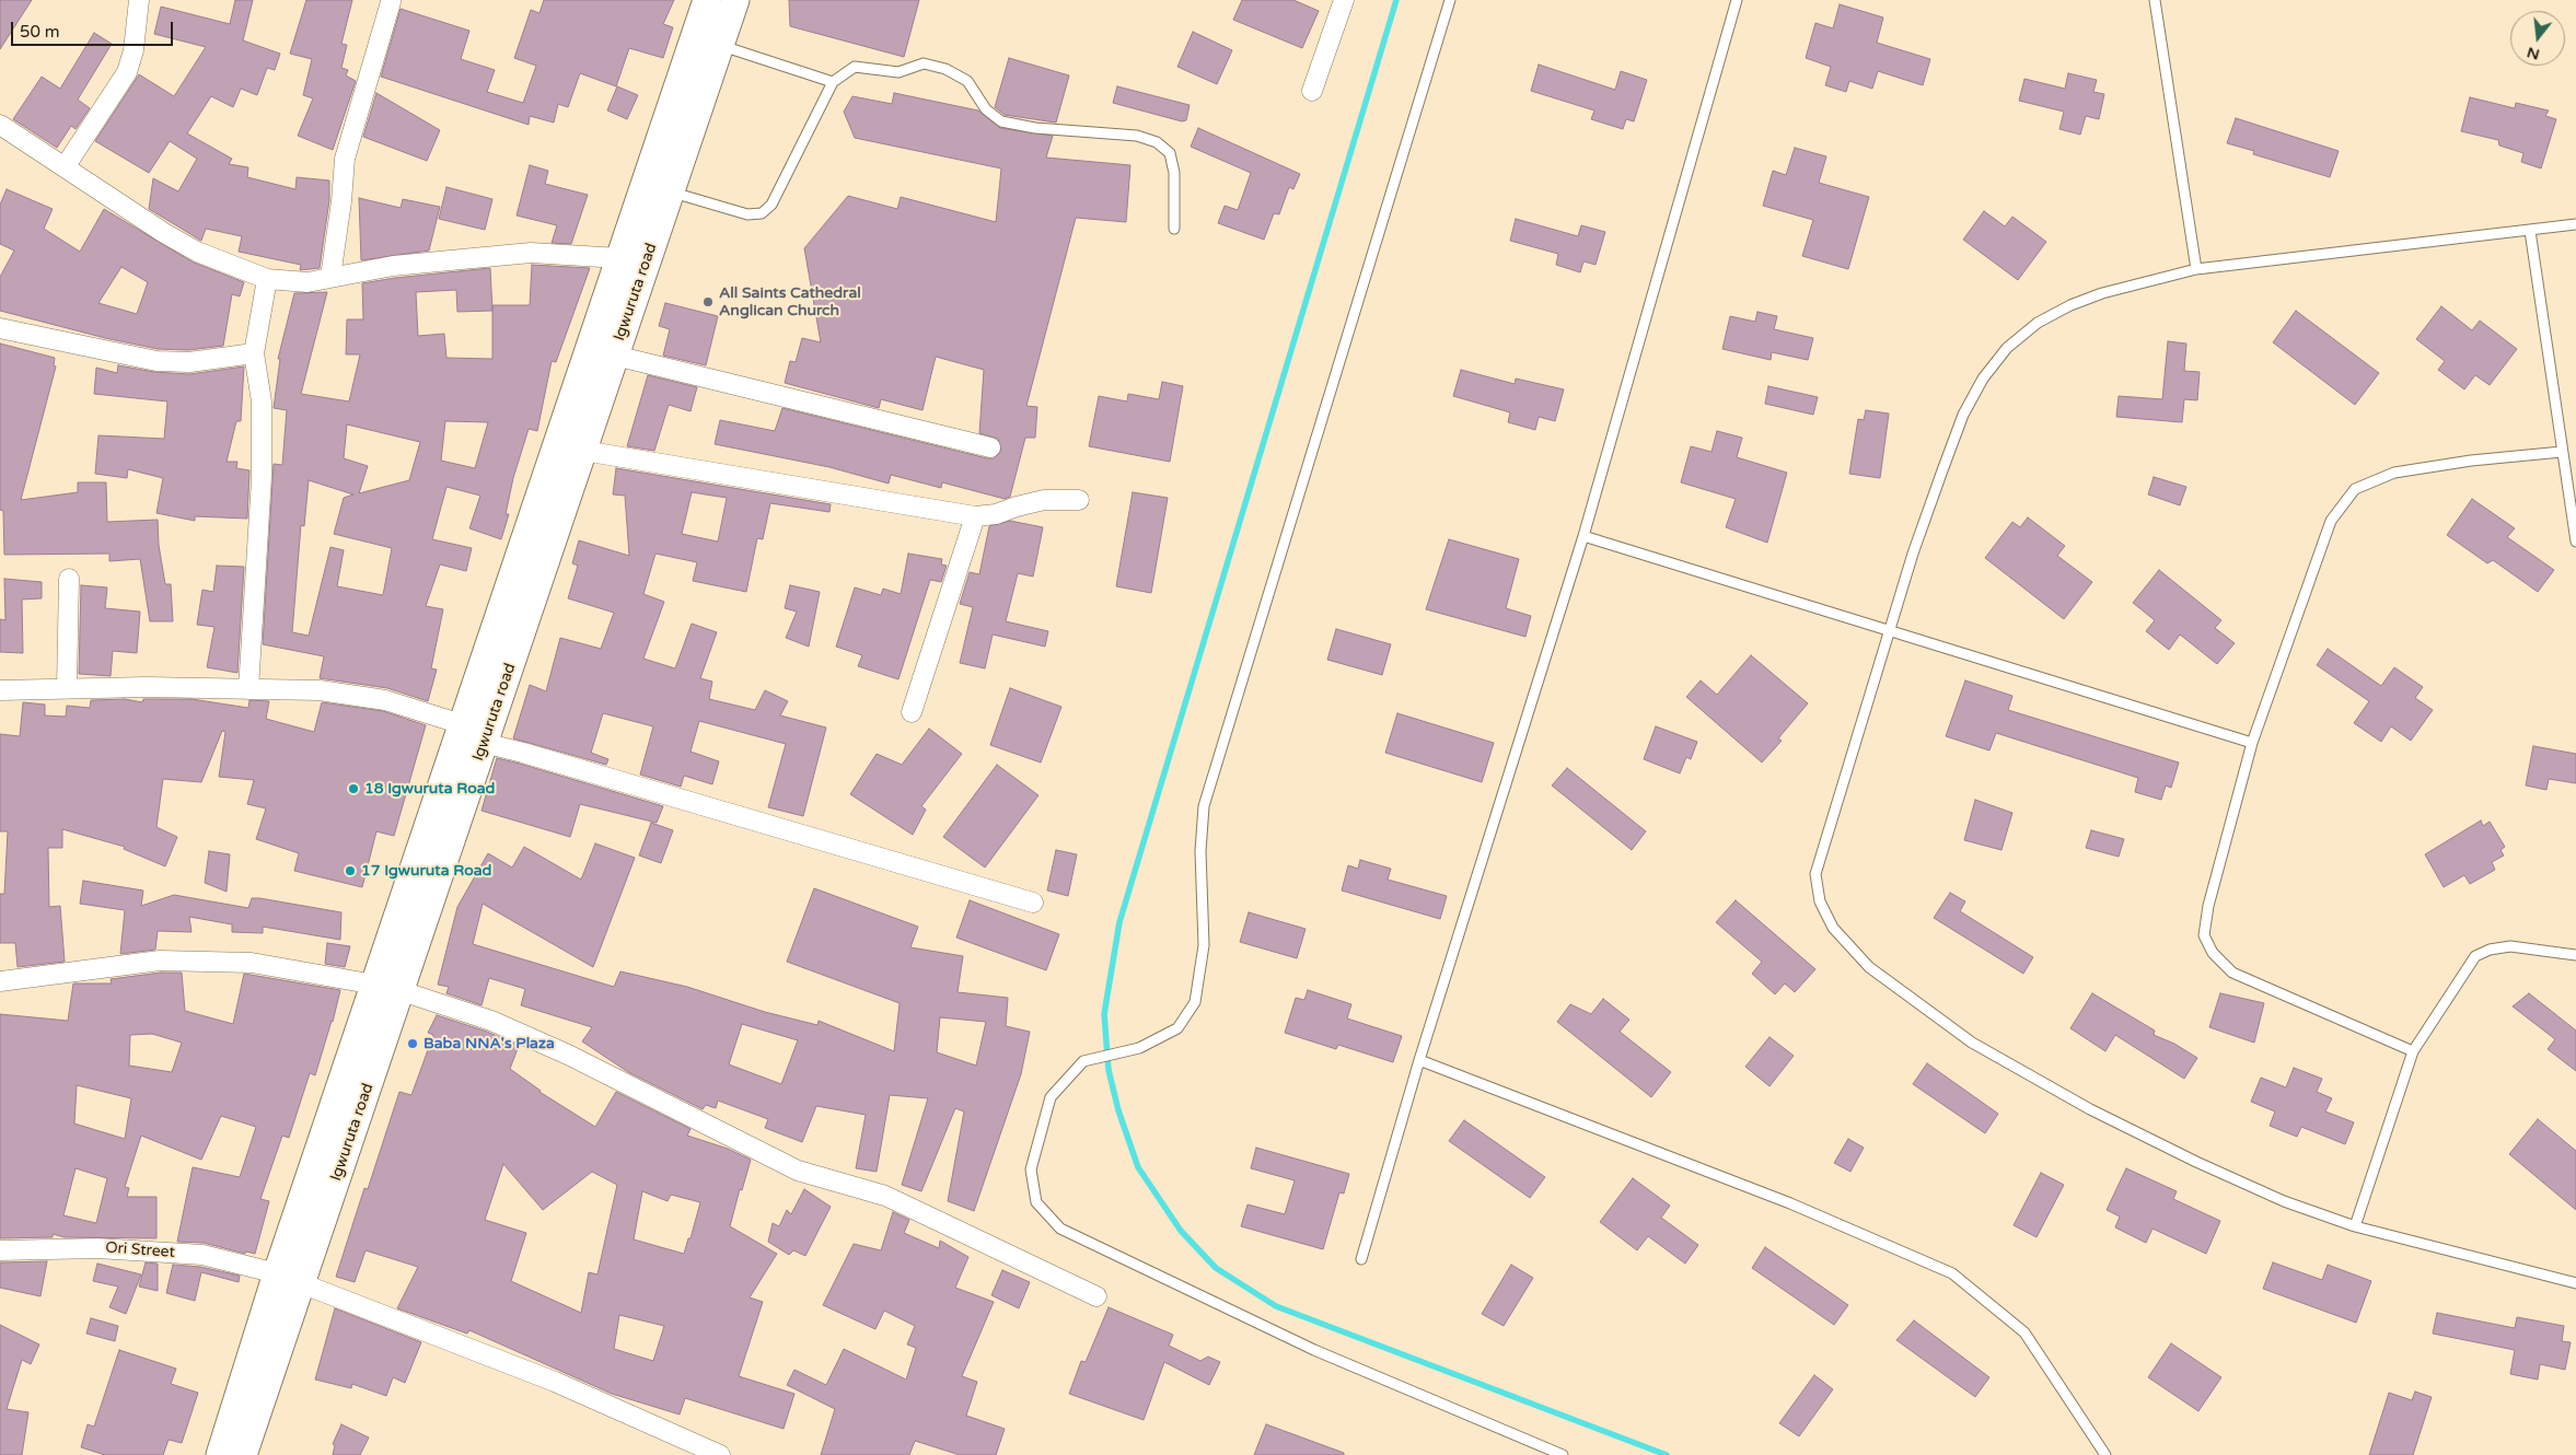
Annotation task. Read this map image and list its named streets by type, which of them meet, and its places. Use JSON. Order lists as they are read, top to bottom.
{
  "streets": {
    "main road": ["Igwuruta road"],
    "street": ["Ori Street"]
  },
  "crossings": [
    ["Igwuruta road", "Ori Street"]
  ],
  "places": [
    "All Saints Cathedral Anglican Church",
    "18 Igwuruta Road",
    "17 Igwuruta Road",
    "Baba NNA's Plaza"
  ],
  "scale_bar": "50 m",
  "north": "bottom"
}
